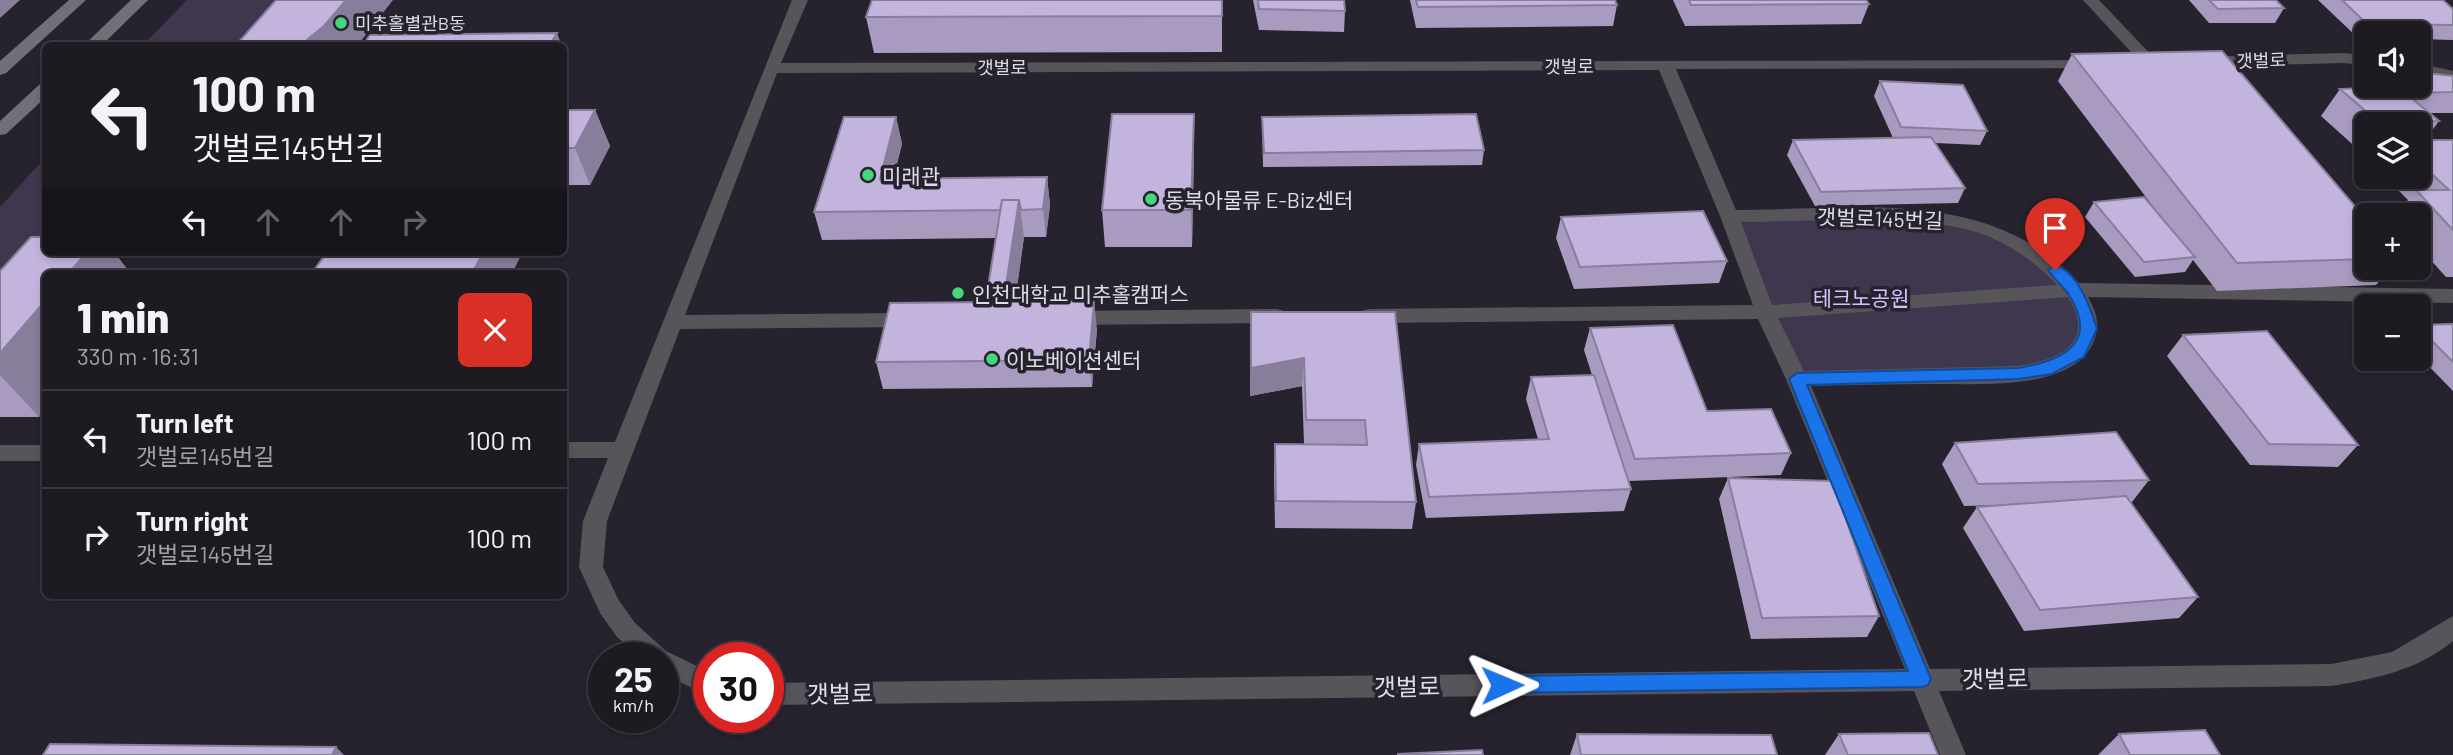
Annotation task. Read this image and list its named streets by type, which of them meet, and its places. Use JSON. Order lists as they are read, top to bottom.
{
  "streets": {
    "street": ["갯벌로", "갯벌로145번길"]
  },
  "parks": ["테크노공원"],
  "places": [
    "미추홀별관B동",
    "미래관",
    "동북아물류 E-Biz센터",
    "인천대학교 미추홀캠퍼스",
    "이노베이션센터"
  ],
  "page": {
    "map_buttons": ["+", "−"],
    "turn": ["100 m", "갯벌로145번길"],
    "heading": ["1 min", "330 m · 16:31"],
    "list": [
      {
        "name": "Turn left",
        "note": "갯벌로145번길",
        "value": "100 m"
      },
      {
        "name": "Turn right",
        "note": "갯벌로145번길",
        "value": "100 m"
      }
    ],
    "speed": "25 km/h",
    "limit": "30"
  }
}
